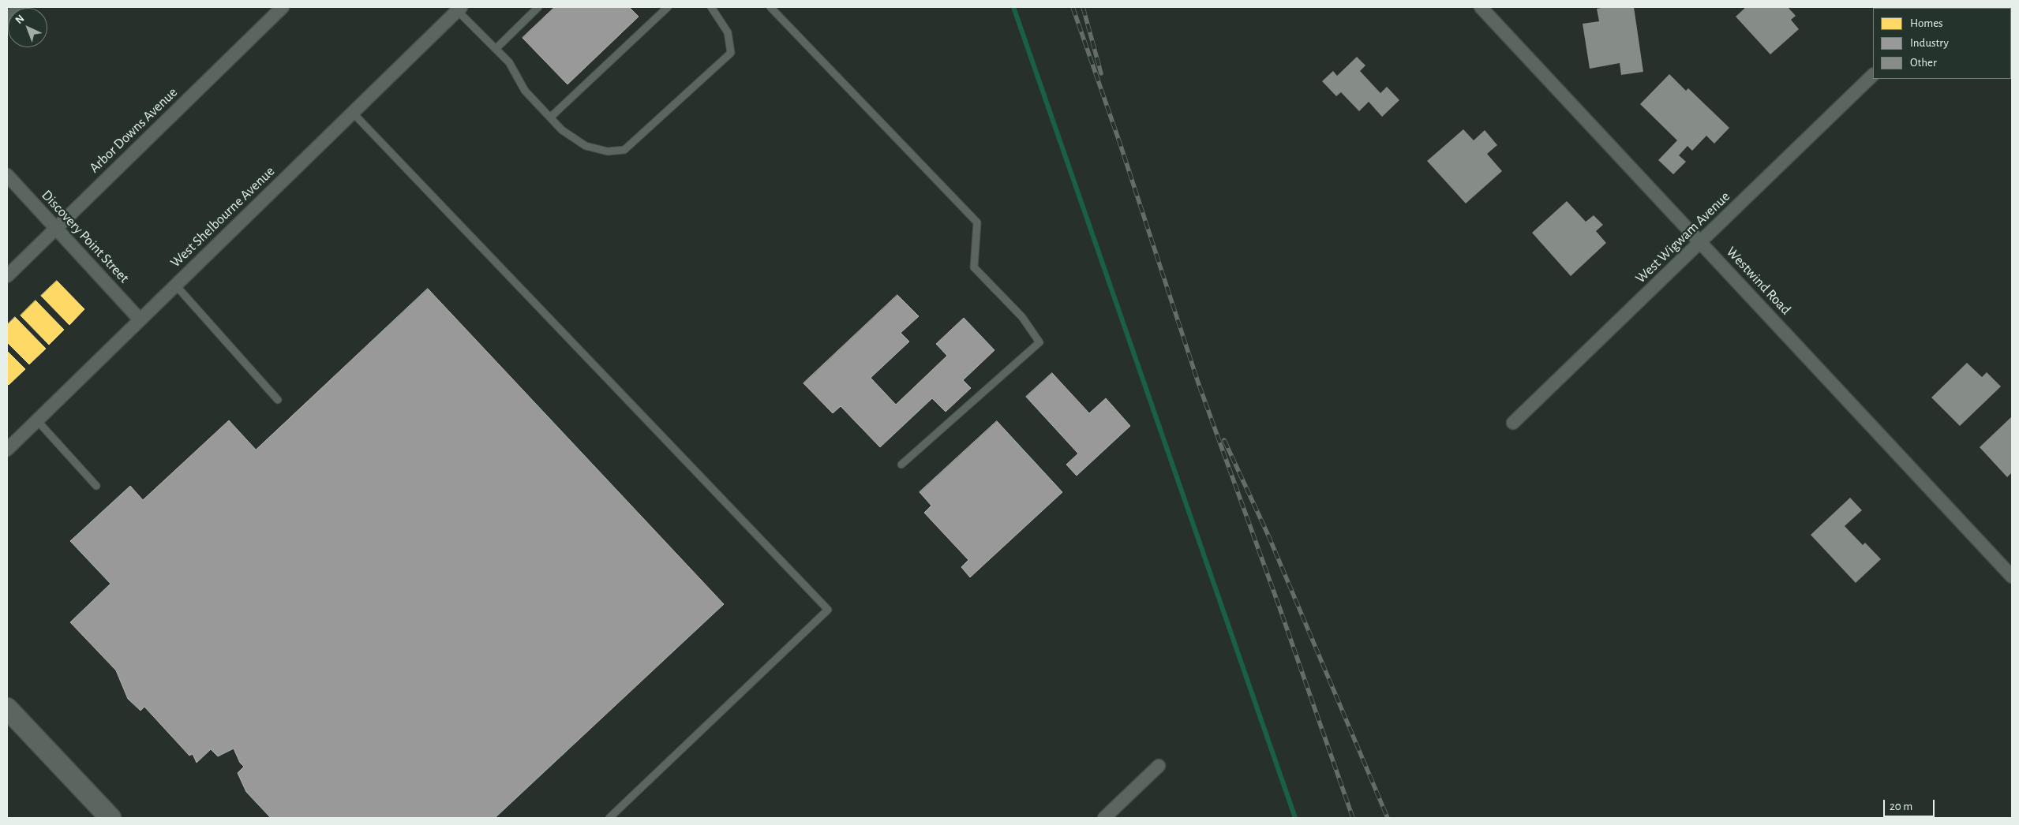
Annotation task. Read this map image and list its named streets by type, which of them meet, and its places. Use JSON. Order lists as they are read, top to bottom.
{
  "streets": {
    "street": [
      "Arbor Downs Avenue",
      "West Shelbourne Avenue",
      "Discovery Point Street",
      "West Wigwam Avenue",
      "Westwind Road"
    ]
  },
  "crossings": [
    ["Arbor Downs Avenue", "Discovery Point Street"],
    ["West Shelbourne Avenue", "Discovery Point Street"],
    ["West Wigwam Avenue", "Westwind Road"]
  ],
  "legend": ["Homes", "Industry", "Other"],
  "scale_bar": "20 m",
  "north": "top left"
}
